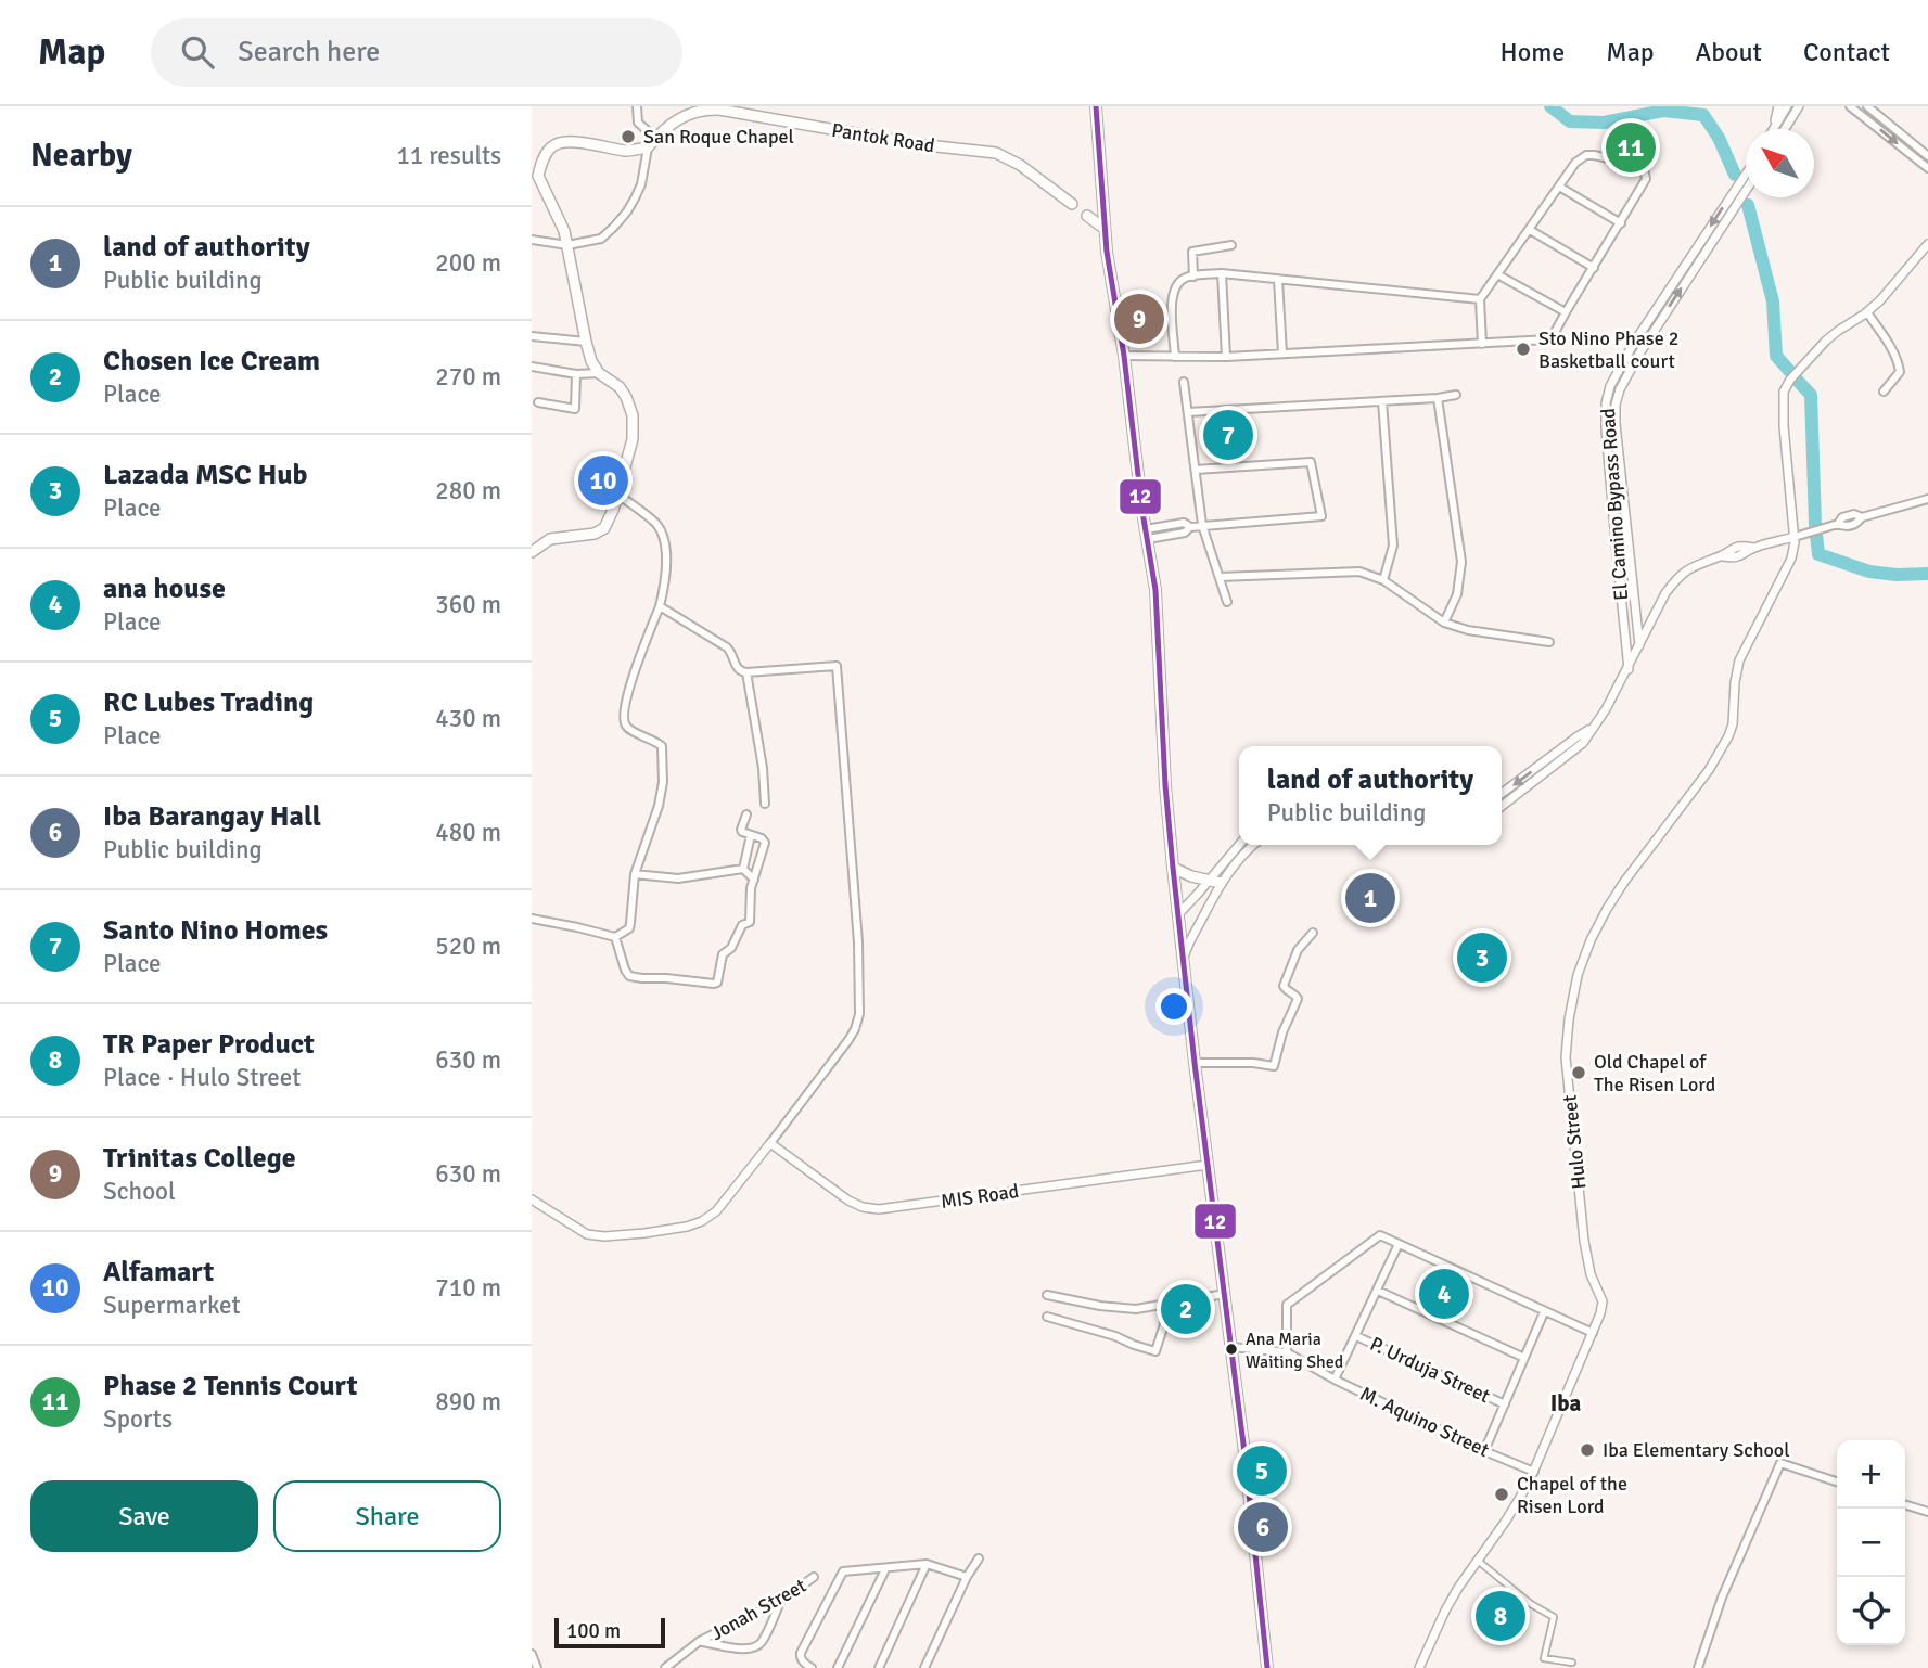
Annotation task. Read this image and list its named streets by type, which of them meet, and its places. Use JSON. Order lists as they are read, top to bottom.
{
  "streets": {
    "main road": ["Pantok Road"],
    "street": [
      "El Camino Bypass Road",
      "Hulo Street",
      "MIS Road",
      "P. Urduja Street",
      "M. Aquino Street",
      "Jonah Street"
    ]
  },
  "crossings": [
    ["Hulo Street", "M. Aquino Street"]
  ],
  "districts": ["Iba"],
  "places": [
    "San Roque Chapel",
    "Sto Nino Phase 2 Basketball court",
    "Old Chapel of The Risen Lord",
    "Ana Maria Waiting Shed",
    "Iba Elementary School",
    "Chapel of the Risen Lord"
  ],
  "lines": ["transit line 12"],
  "scale_bar": "100 m",
  "north": "top left",
  "page": {
    "header": "Map",
    "search": "Search here",
    "nav": [
      "Home",
      "Map",
      "About",
      "Contact"
    ],
    "heading": ["Nearby", "11 results"],
    "pins": [
      "11",
      "9",
      "7",
      "10",
      "1",
      "3",
      "4",
      "2",
      "5",
      "6",
      "8"
    ],
    "list": [
      {
        "mark": "1",
        "name": "land of authority",
        "note": "Public building",
        "value": "200 m"
      },
      {
        "mark": "2",
        "name": "Chosen Ice Cream",
        "note": "Place",
        "value": "270 m"
      },
      {
        "mark": "3",
        "name": "Lazada MSC Hub",
        "note": "Place",
        "value": "280 m"
      },
      {
        "mark": "4",
        "name": "ana house",
        "note": "Place",
        "value": "360 m"
      },
      {
        "mark": "5",
        "name": "RC Lubes Trading",
        "note": "Place",
        "value": "430 m"
      },
      {
        "mark": "6",
        "name": "Iba Barangay Hall",
        "note": "Public building",
        "value": "480 m"
      },
      {
        "mark": "7",
        "name": "Santo Nino Homes",
        "note": "Place",
        "value": "520 m"
      },
      {
        "mark": "8",
        "name": "TR Paper Product",
        "note": "Place · Hulo Street",
        "value": "630 m"
      },
      {
        "mark": "9",
        "name": "Trinitas College",
        "note": "School",
        "value": "630 m"
      },
      {
        "mark": "10",
        "name": "Alfamart",
        "note": "Supermarket",
        "value": "710 m"
      },
      {
        "mark": "11",
        "name": "Phase 2 Tennis Court",
        "note": "Sports",
        "value": "890 m"
      }
    ],
    "popup": ["land of authority", "Public building"],
    "map_buttons": ["+", "−"],
    "buttons": ["Save", "Share"],
    "scale": "100 m"
  }
}
